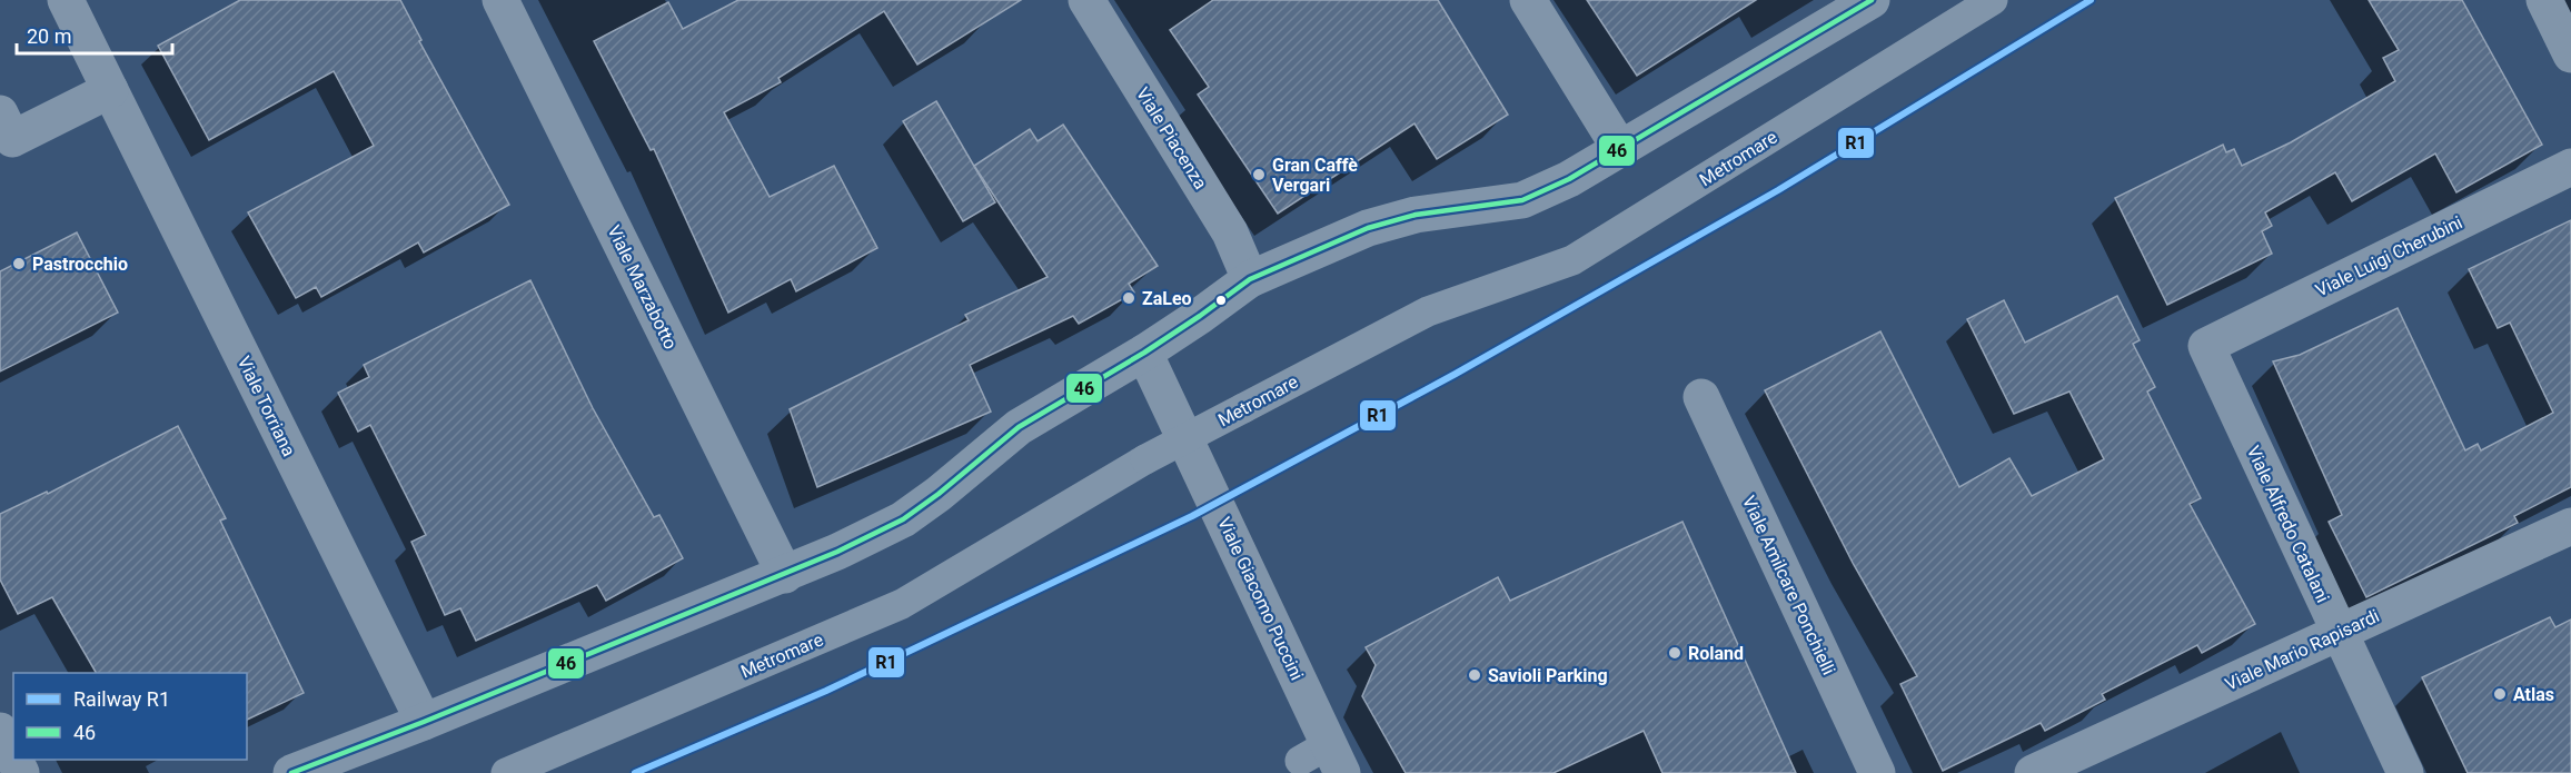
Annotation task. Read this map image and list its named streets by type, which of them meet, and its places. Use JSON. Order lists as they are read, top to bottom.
{
  "streets": {
    "street": [
      "Viale Piacenza",
      "Viale Luigi Cherubini",
      "Viale Marzabotto",
      "Viale Torriana",
      "Viale Alfredo Catalani",
      "Viale Amilcare Ponchielli",
      "Viale Giacomo Puccini",
      "Viale Mario Rapisardi"
    ],
    "lane": ["Metromare"]
  },
  "crossings": [
    ["Viale Luigi Cherubini", "Viale Alfredo Catalani"],
    ["Viale Alfredo Catalani", "Viale Mario Rapisardi"]
  ],
  "places": [
    "Gran Caffè Vergari",
    "Pastrocchio",
    "ZaLeo",
    "Roland",
    "Savioli Parking",
    "Atlas"
  ],
  "lines": ["rail line R1", "transit line 46"],
  "legend": ["Railway R1", "46"],
  "scale_bar": "20 m"
}
